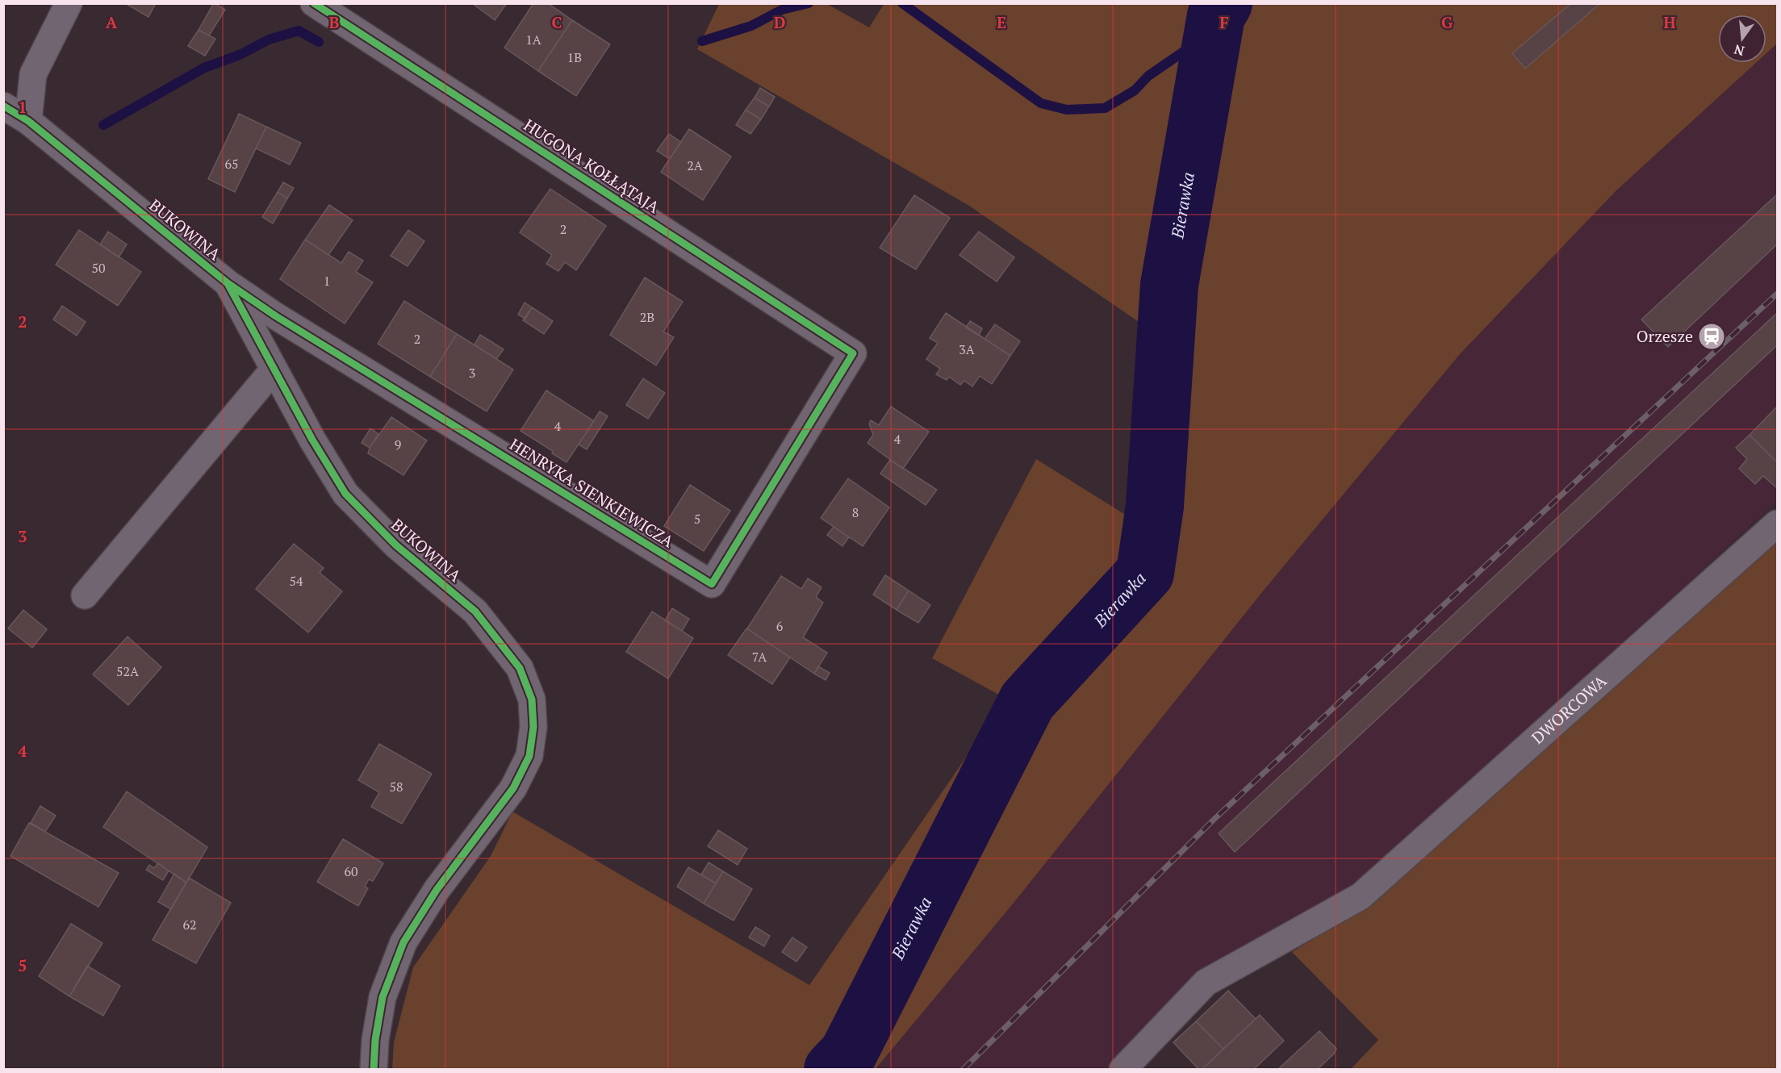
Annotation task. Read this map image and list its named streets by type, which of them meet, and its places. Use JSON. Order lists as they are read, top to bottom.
{
  "streets": {
    "street": [
      "HUGONA KOŁŁĄTAJA",
      "BUKOWINA",
      "HENRYKA SIENKIEWICZA",
      "DWORCOWA"
    ]
  },
  "crossings": [
    ["HUGONA KOŁŁĄTAJA", "HENRYKA SIENKIEWICZA"],
    ["BUKOWINA", "HENRYKA SIENKIEWICZA"]
  ],
  "water": ["Bierawka"],
  "places": {
    "station": ["Orzesze"]
  },
  "house_numbers": [
    "1A",
    "1B",
    "65",
    "2A",
    "2",
    "50",
    "1",
    "2B",
    "2",
    "3A",
    "3",
    "4",
    "4",
    "9",
    "8",
    "5",
    "54",
    "6",
    "7A",
    "52A",
    "58",
    "60",
    "62"
  ],
  "north": "bottom",
  "grid": {
    "columns": [
      "A",
      "B",
      "C",
      "D",
      "E",
      "F",
      "G",
      "H"
    ],
    "rows": [
      "1",
      "2",
      "3",
      "4",
      "5"
    ]
  }
}
